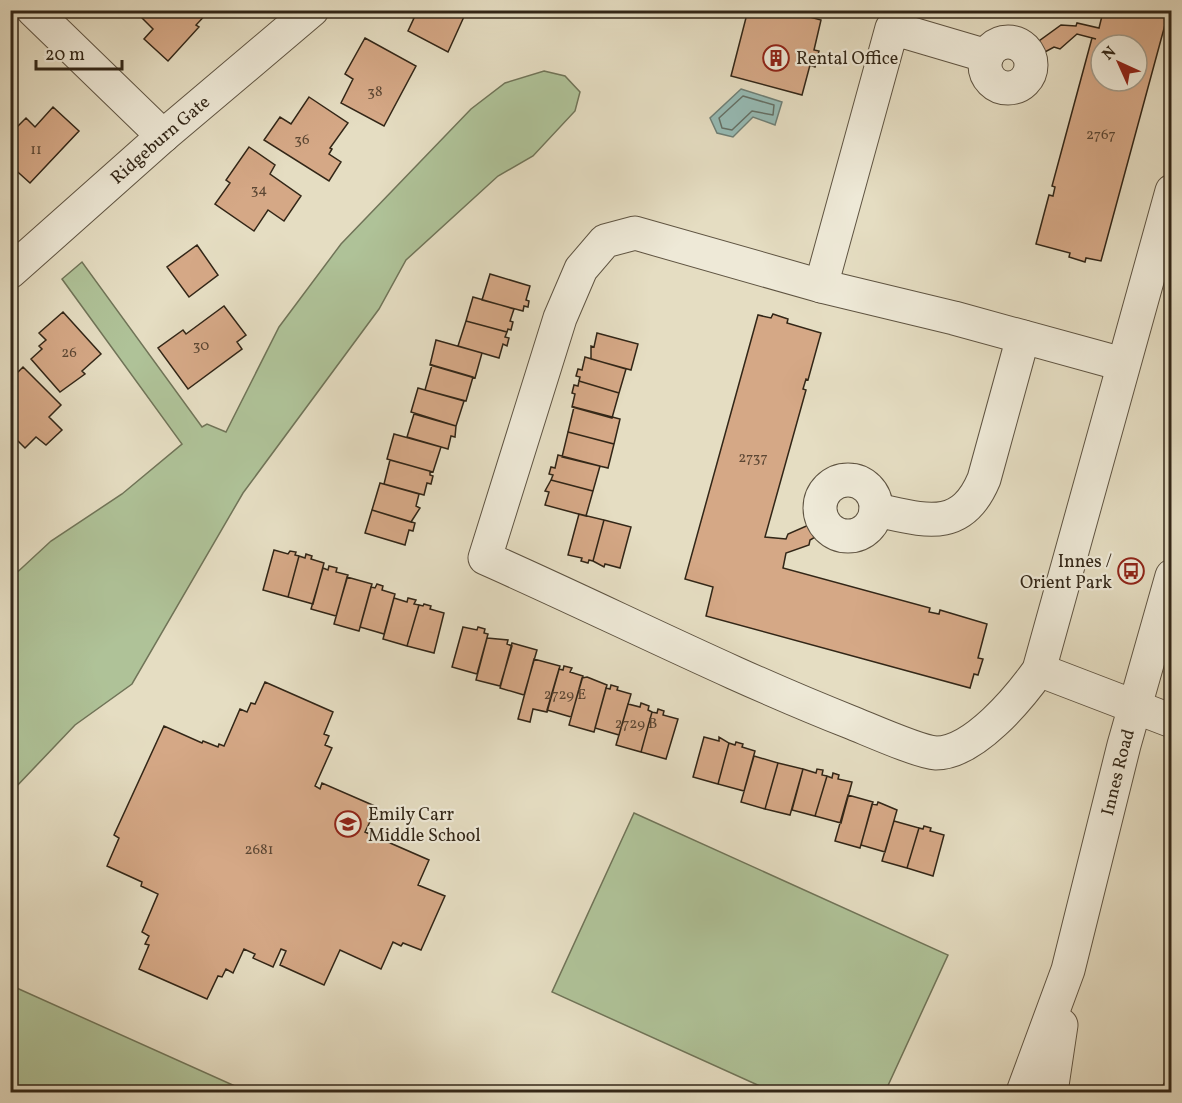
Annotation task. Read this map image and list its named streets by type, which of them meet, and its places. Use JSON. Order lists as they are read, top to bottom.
{
  "streets": {
    "street": ["Ridgeburn Gate", "Innes Road"]
  },
  "places": {
    "building": ["Rental Office"],
    "bus stop": ["Innes / Orient Park"],
    "school or university": ["Emily Carr Middle School"]
  },
  "house_numbers": [
    "38",
    "2767",
    "36",
    "11",
    "34",
    "30",
    "26",
    "2737",
    "2729 E",
    "2729 B",
    "2681"
  ],
  "scale_bar": "20 m",
  "north": "top left"
}
